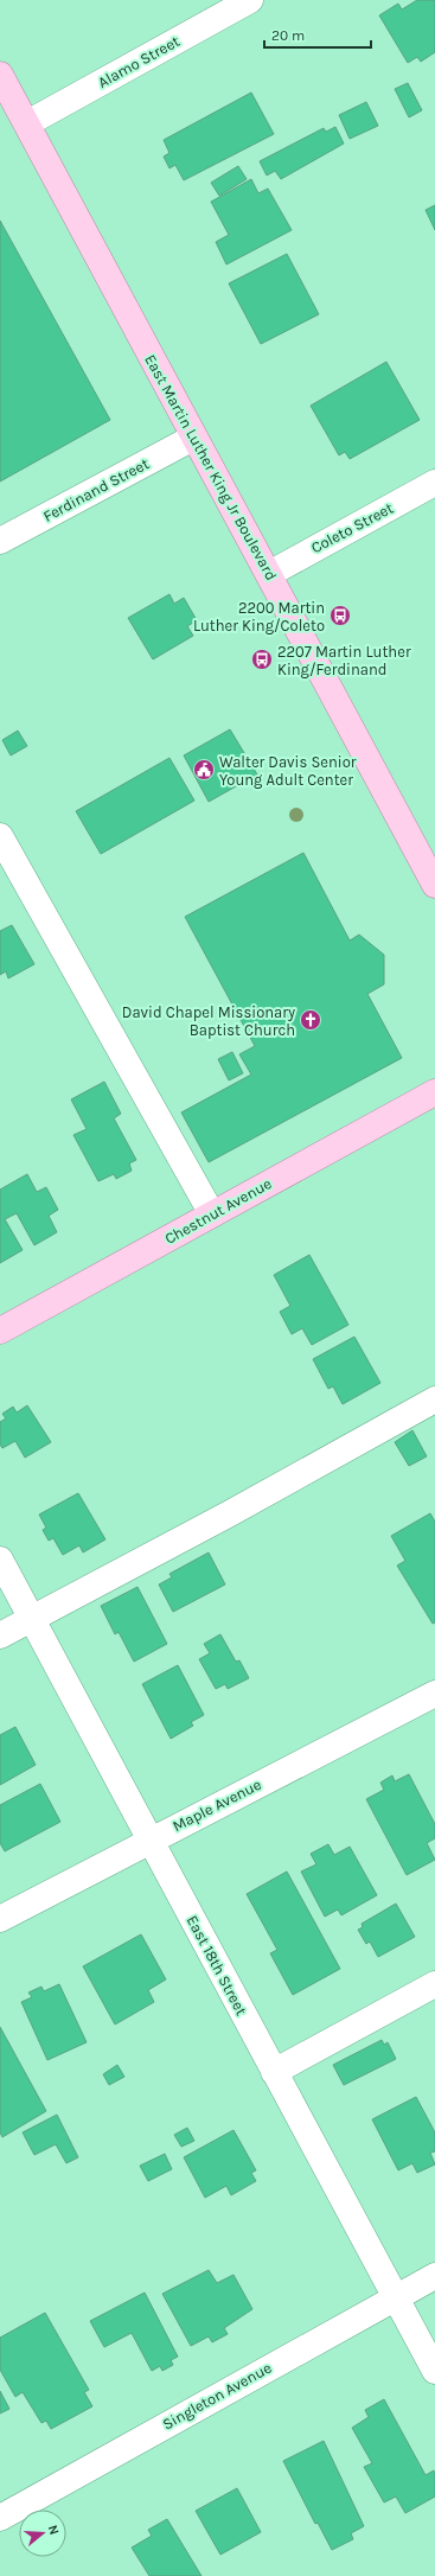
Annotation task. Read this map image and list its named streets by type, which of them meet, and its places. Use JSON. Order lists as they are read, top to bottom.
{
  "streets": {
    "main road": ["East Martin Luther King Jr Boulevard", "Chestnut Avenue"],
    "street": [
      "Alamo Street",
      "Ferdinand Street",
      "Coleto Street",
      "Maple Avenue",
      "East 18th Street",
      "Singleton Avenue"
    ]
  },
  "crossings": [
    ["Alamo Street", "East Martin Luther King Jr Boulevard"],
    ["East Martin Luther King Jr Boulevard", "Ferdinand Street"],
    ["East Martin Luther King Jr Boulevard", "Coleto Street"],
    ["Maple Avenue", "East 18th Street"],
    ["East 18th Street", "Singleton Avenue"]
  ],
  "places": {
    "bus stop": ["2200 Martin Luther King/Coleto", "2207 Martin Luther King/Ferdinand"],
    "public building": ["Walter Davis Senior Young Adult Center"],
    "church": ["David Chapel Missionary Baptist Church"]
  },
  "scale_bar": "20 m",
  "north": "right"
}
